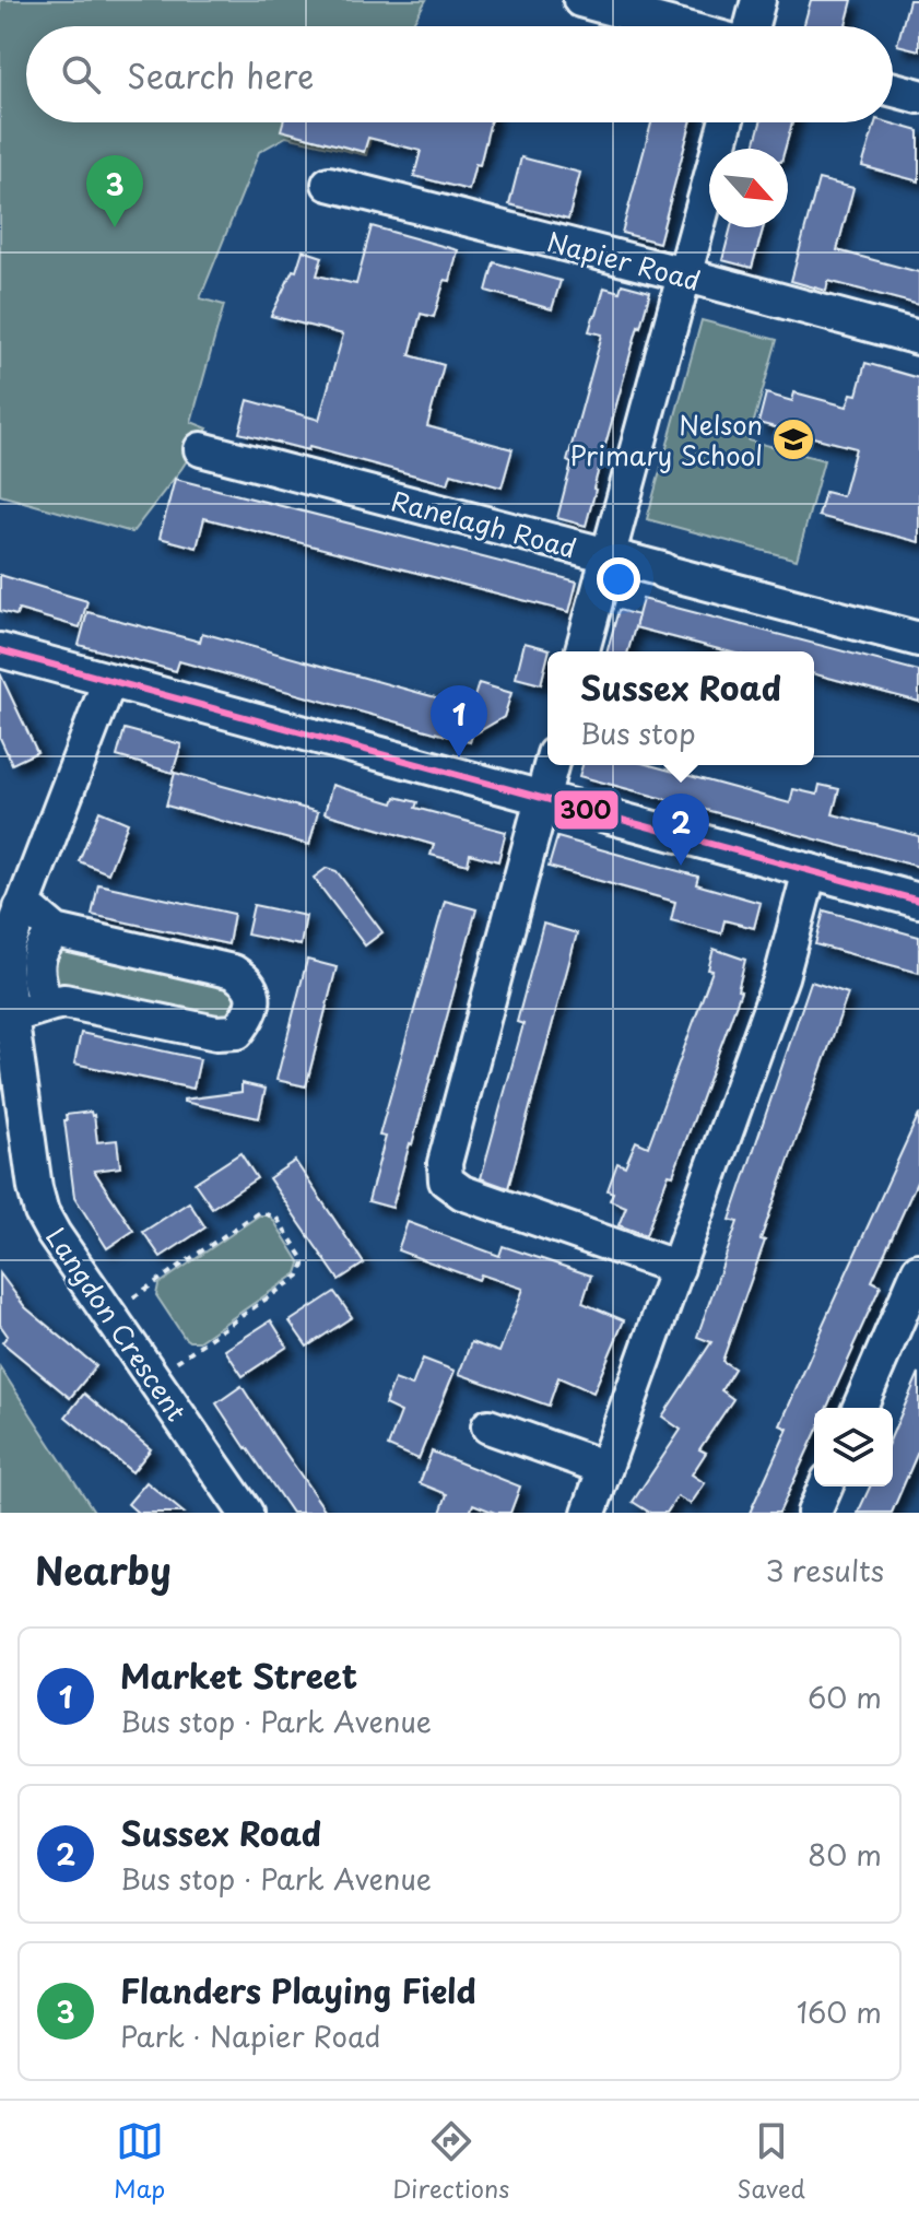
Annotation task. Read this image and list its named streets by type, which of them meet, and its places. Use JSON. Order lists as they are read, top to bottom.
{
  "streets": {
    "street": ["Napier Road", "Ranelagh Road", "Langdon Crescent"]
  },
  "places": {
    "school or university": ["Nelson Primary School"]
  },
  "lines": ["transit line 300"],
  "north": "bottom right",
  "page": {
    "search": "Search here",
    "pins": ["3", "1", "2"],
    "popup": ["Sussex Road", "Bus stop"],
    "heading": ["Nearby", "3 results"],
    "list": [
      {
        "mark": "1",
        "name": "Market Street",
        "note": "Bus stop · Park Avenue",
        "value": "60 m"
      },
      {
        "mark": "2",
        "name": "Sussex Road",
        "note": "Bus stop · Park Avenue",
        "value": "80 m"
      },
      {
        "mark": "3",
        "name": "Flanders Playing Field",
        "note": "Park · Napier Road",
        "value": "160 m"
      }
    ],
    "nav": ["Map", "Directions", "Saved"]
  }
}
